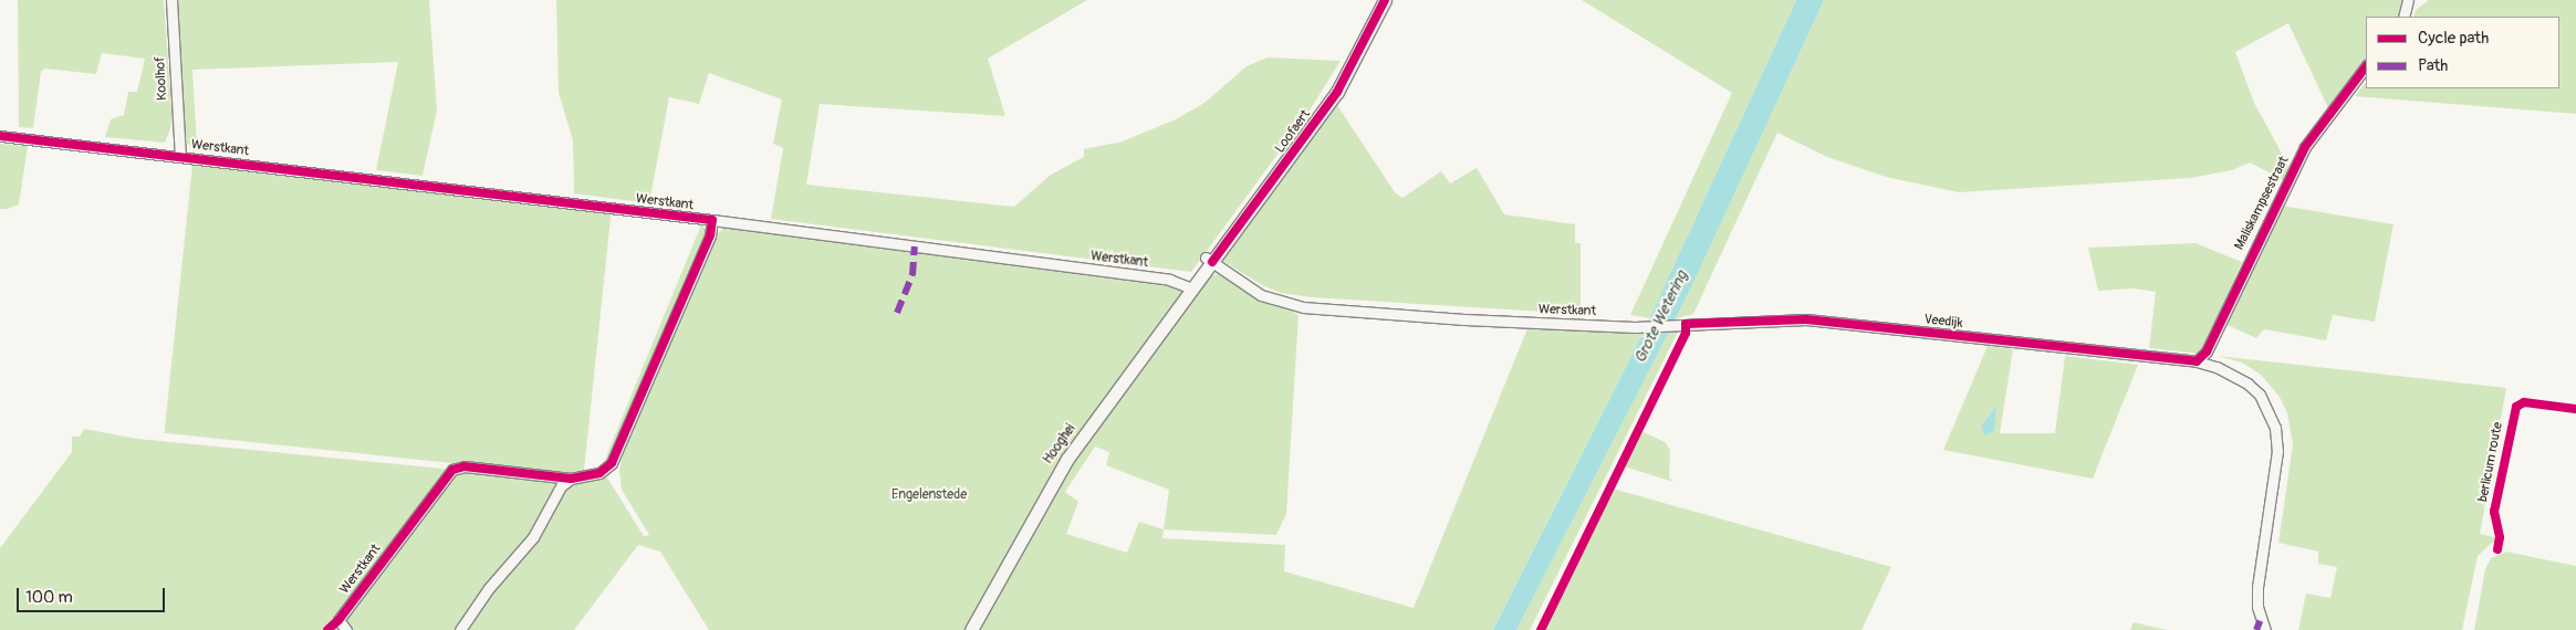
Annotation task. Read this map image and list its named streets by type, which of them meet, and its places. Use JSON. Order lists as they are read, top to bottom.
{
  "streets": {
    "street": [
      "Koolhof",
      "Loofaert",
      "Werstkant",
      "Maliskampsestraat",
      "Veedijk",
      "Hooghei"
    ],
    "cycle path": ["berlicum route"]
  },
  "crossings": [
    ["Koolhof", "Werstkant"],
    ["Loofaert", "Werstkant"],
    ["Loofaert", "Hooghei"],
    ["Werstkant", "Veedijk"],
    ["Werstkant", "Hooghei"],
    ["Maliskampsestraat", "Veedijk"]
  ],
  "water": ["Grote Wetering"],
  "parks": ["Engelenstede"],
  "legend": ["Cycle path", "Path"],
  "scale_bar": "100 m"
}
